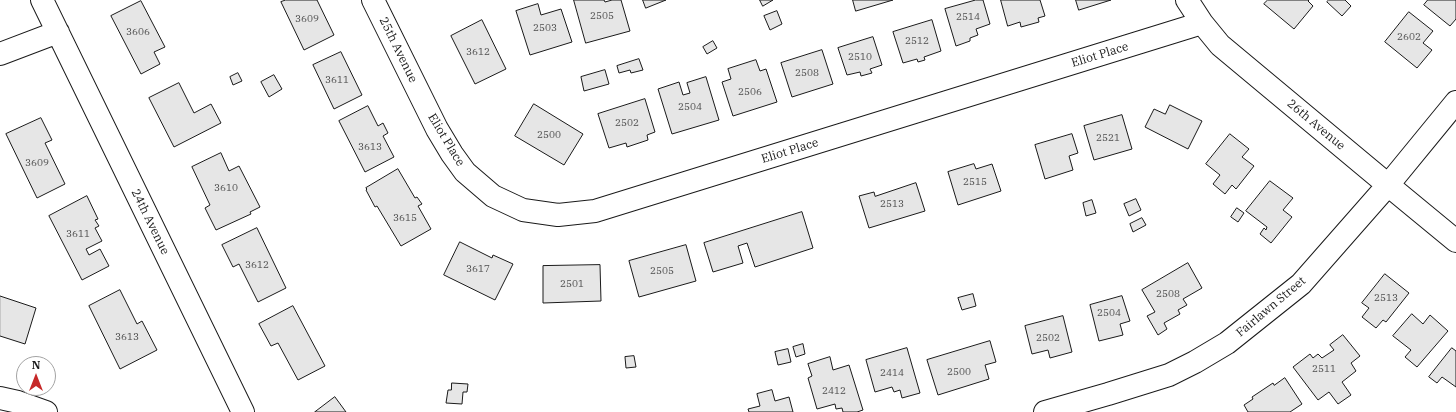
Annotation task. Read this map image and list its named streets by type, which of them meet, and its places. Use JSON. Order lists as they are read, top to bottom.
{
  "streets": {
    "street": [
      "25th Avenue",
      "Eliot Place",
      "26th Avenue",
      "24th Avenue",
      "Fairlawn Street"
    ]
  },
  "crossings": [
    ["25th Avenue", "Eliot Place"],
    ["Eliot Place", "26th Avenue"],
    ["26th Avenue", "Fairlawn Street"]
  ],
  "house_numbers": [
    "2505",
    "2514",
    "3609",
    "2503",
    "3606",
    "2602",
    "2512",
    "3612",
    "2510",
    "2508",
    "3611",
    "2506",
    "2504",
    "2502",
    "2500",
    "2521",
    "3613",
    "3609",
    "2515",
    "3610",
    "2513",
    "3615",
    "3611",
    "3612",
    "3617",
    "2505",
    "2501",
    "2508",
    "2513",
    "2504",
    "3613",
    "2502",
    "2511",
    "2500",
    "2414",
    "2412"
  ],
  "north": "top"
}
